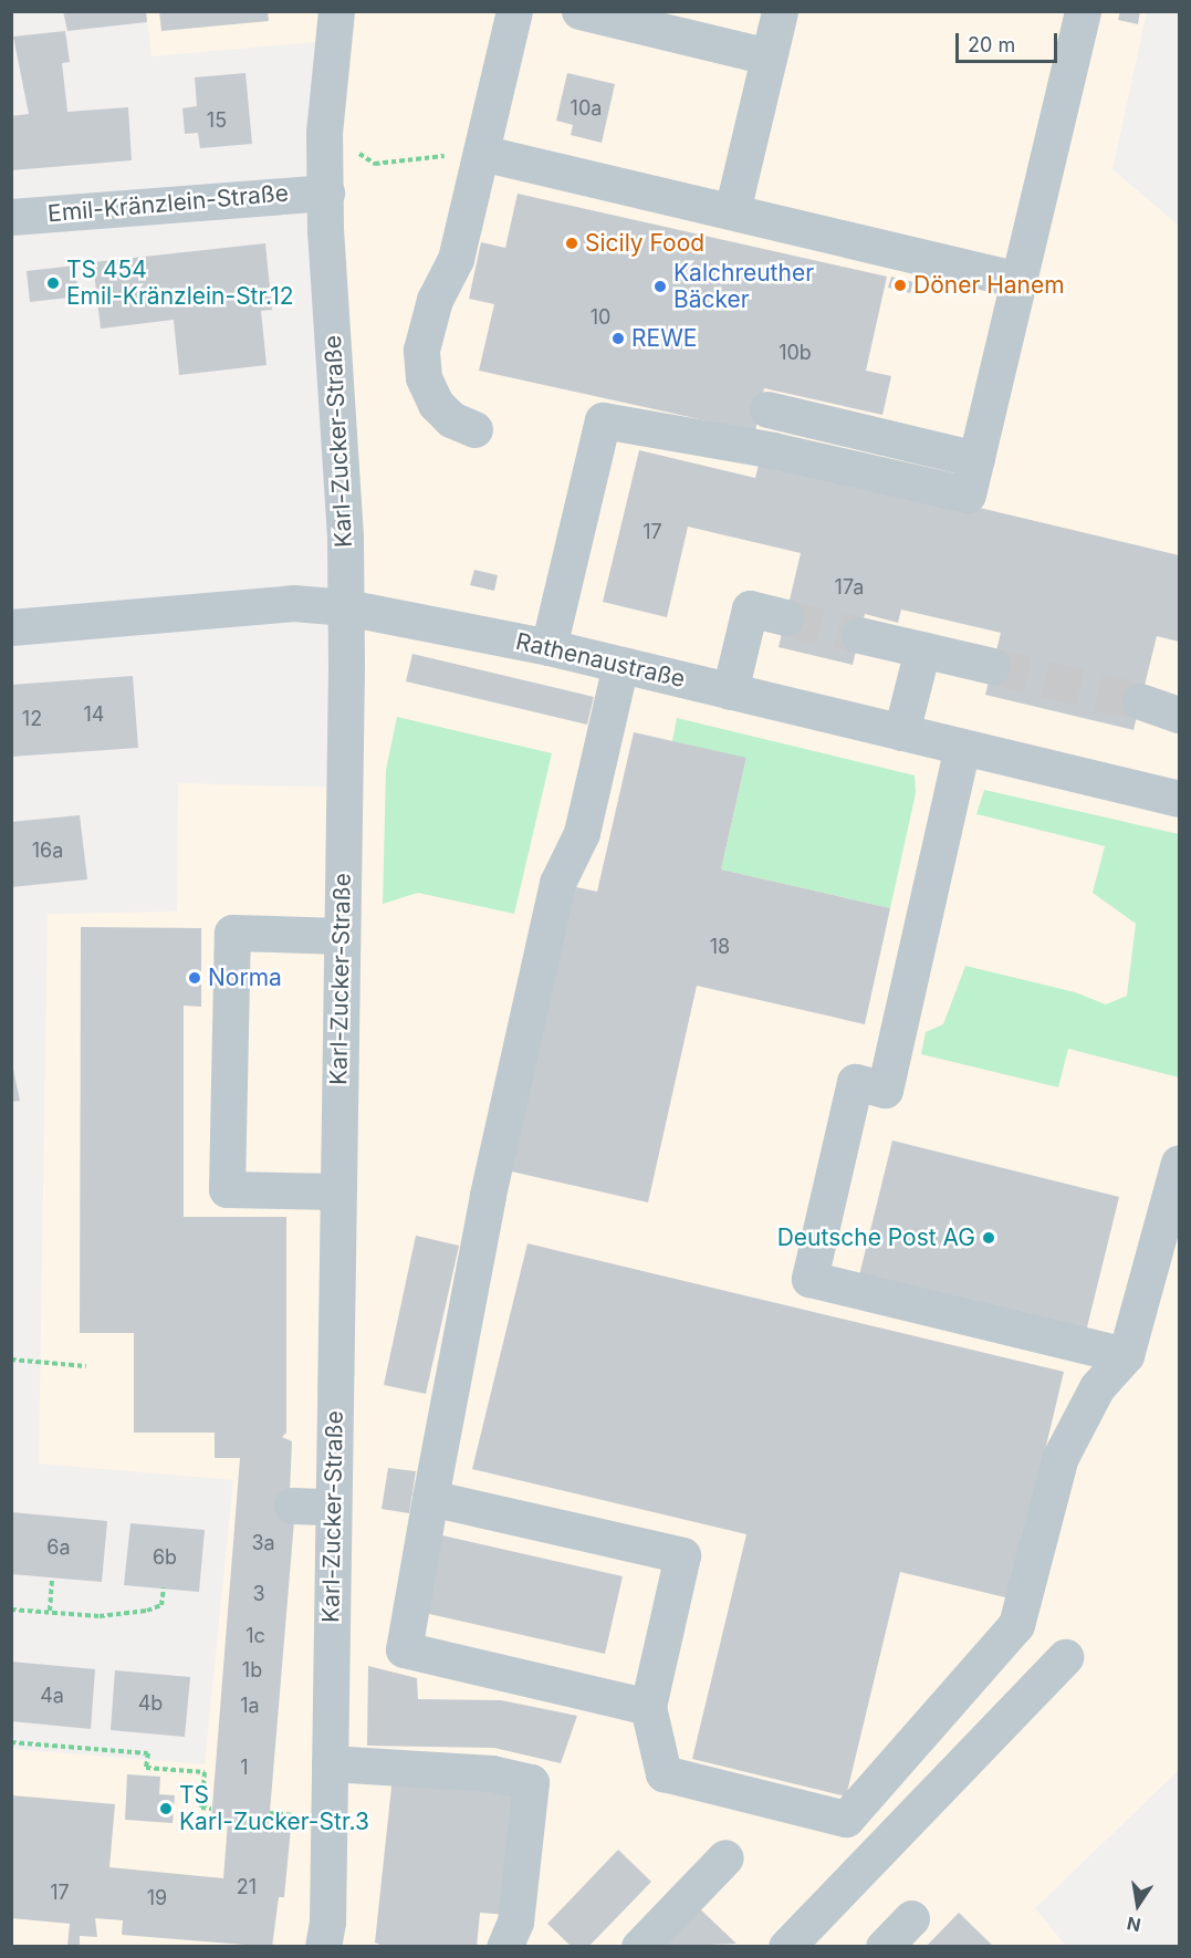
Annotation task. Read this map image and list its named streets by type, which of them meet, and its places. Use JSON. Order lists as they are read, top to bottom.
{
  "streets": {
    "street": ["Emil-Kränzlein-Straße", "Karl-Zucker-Straße", "Rathenaustraße"]
  },
  "crossings": [
    ["Emil-Kränzlein-Straße", "Karl-Zucker-Straße"],
    ["Karl-Zucker-Straße", "Rathenaustraße"]
  ],
  "places": [
    "Sicily Food",
    "TS 454 Emil-Kränzlein-Str.12",
    "Döner Hanem",
    "Kalchreuther Bäcker",
    "REWE",
    "Norma",
    "Deutsche Post AG",
    "TS Karl-Zucker-Str.3"
  ],
  "house_numbers": [
    "10a",
    "15",
    "10",
    "10b",
    "17",
    "17a",
    "14",
    "12",
    "16a",
    "18",
    "3a",
    "6a",
    "6b",
    "3",
    "1c",
    "1b",
    "4a",
    "4b",
    "1a",
    "1",
    "21",
    "17",
    "19"
  ],
  "scale_bar": "20 m",
  "north": "bottom"
}
